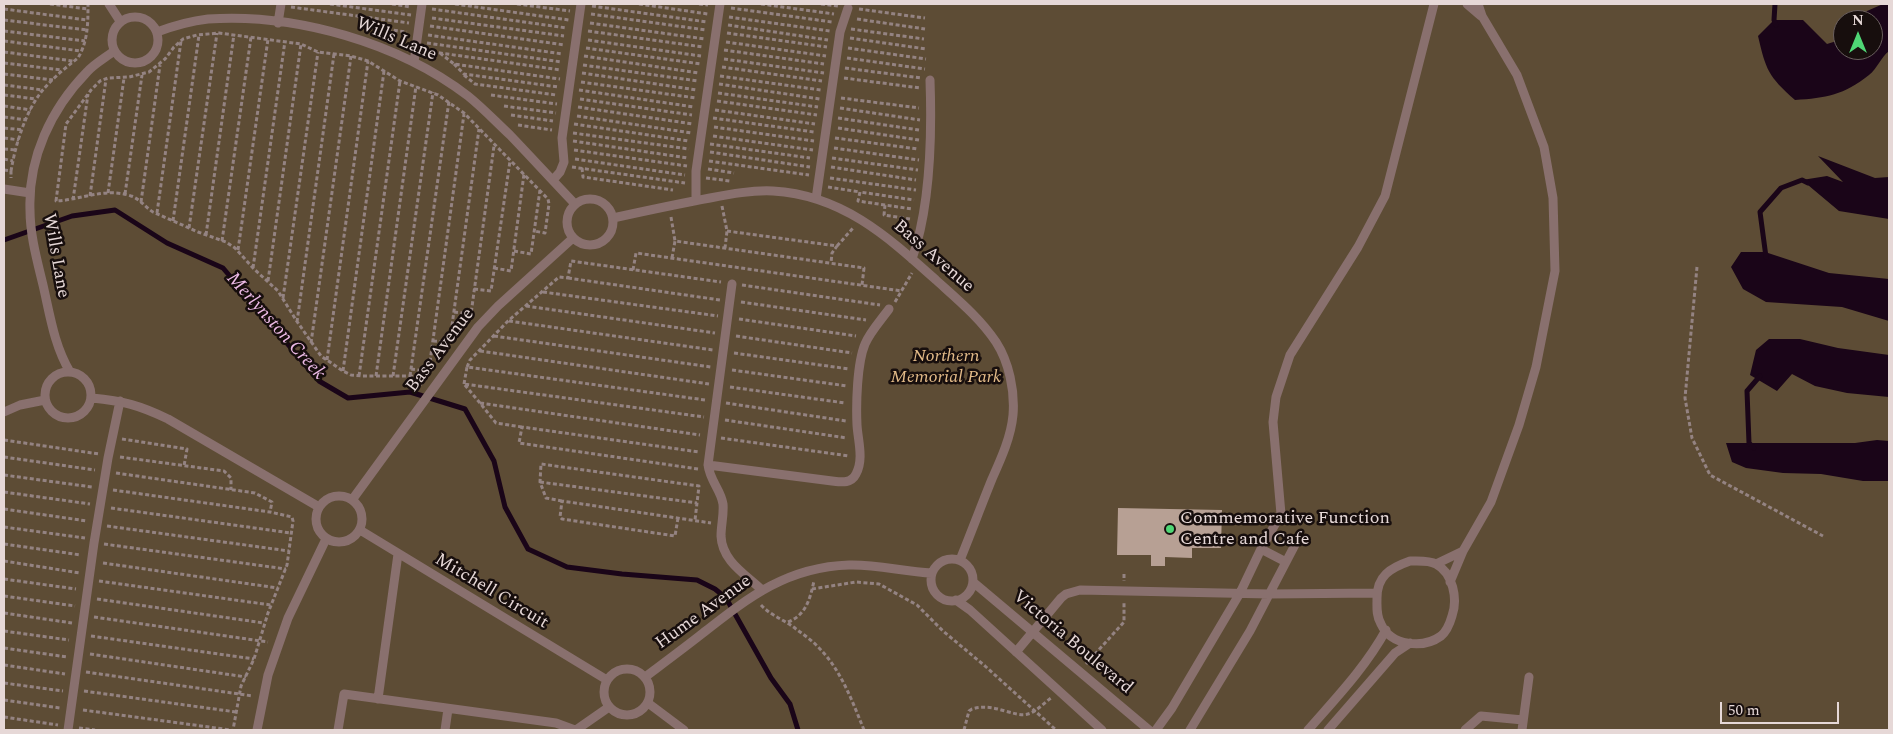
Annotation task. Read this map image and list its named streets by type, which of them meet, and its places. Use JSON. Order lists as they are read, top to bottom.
{
  "streets": {
    "lane": [
      "Wills Lane",
      "Bass Avenue",
      "Mitchell Circuit",
      "Hume Avenue",
      "Victoria Boulevard"
    ]
  },
  "crossings": [
    ["Wills Lane", "Bass Avenue"],
    ["Bass Avenue", "Mitchell Circuit"],
    ["Bass Avenue", "Hume Avenue"],
    ["Bass Avenue", "Victoria Boulevard"],
    ["Mitchell Circuit", "Hume Avenue"],
    ["Hume Avenue", "Victoria Boulevard"]
  ],
  "water": ["Merlynston Creek"],
  "parks": ["Northern Memorial Park"],
  "places": ["Commemorative Function Centre and Cafe"],
  "scale_bar": "50 m",
  "north": "top"
}
